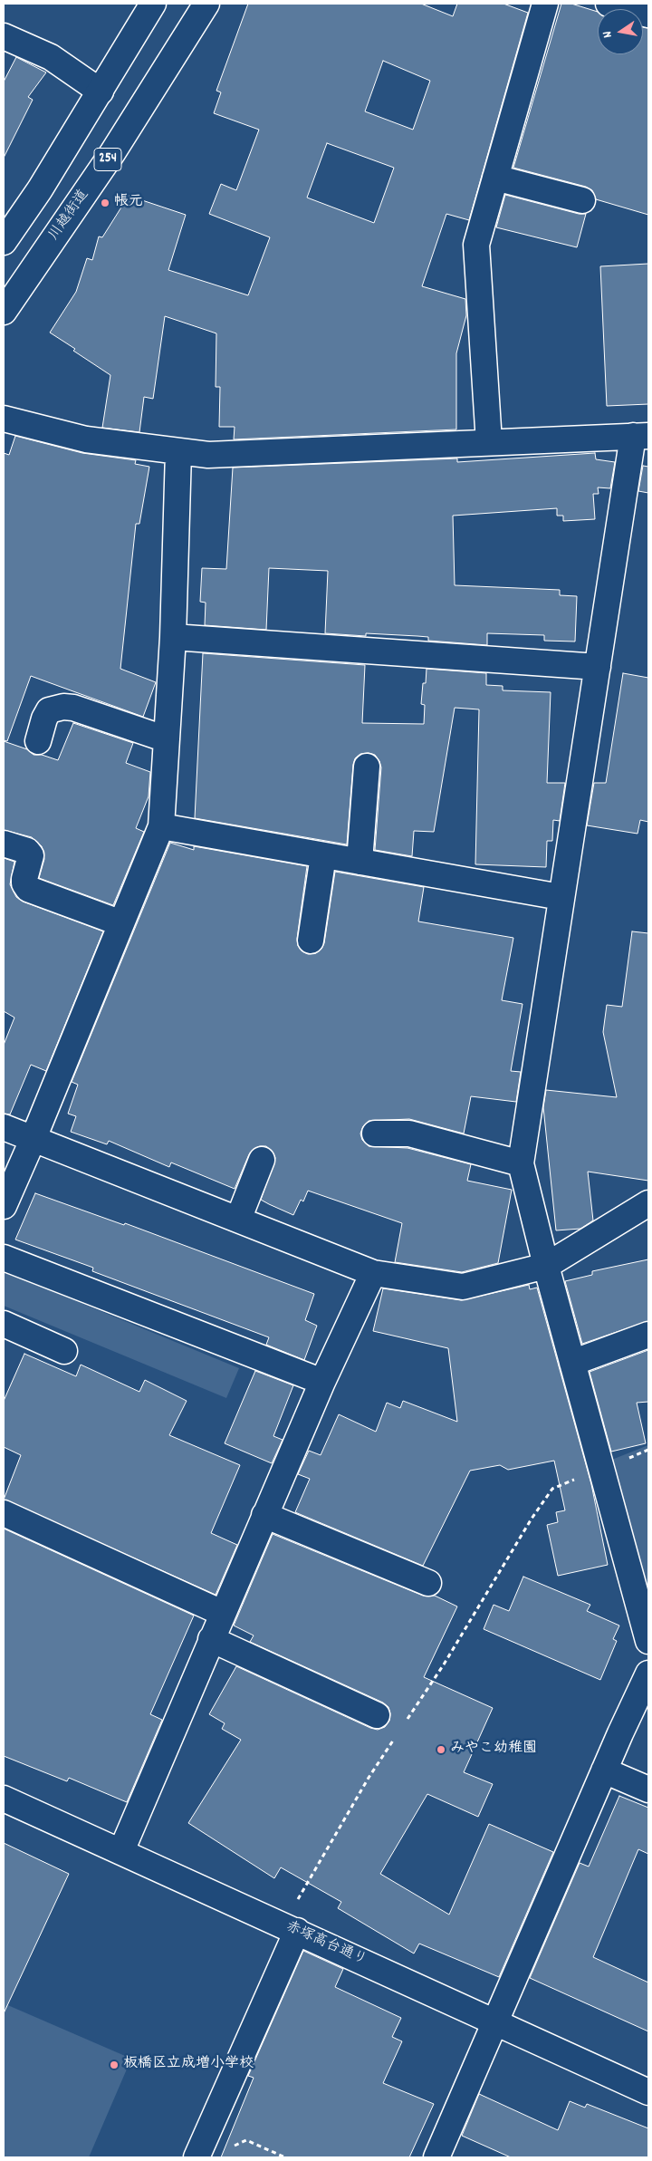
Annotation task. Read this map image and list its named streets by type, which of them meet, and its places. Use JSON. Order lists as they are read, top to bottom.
{
  "streets": {
    "main road": ["254", "川越街道", "赤塚高台通り"]
  },
  "places": ["帳元", "みやこ幼稚園", "板橋区立成増小学校"],
  "north": "left"
}
